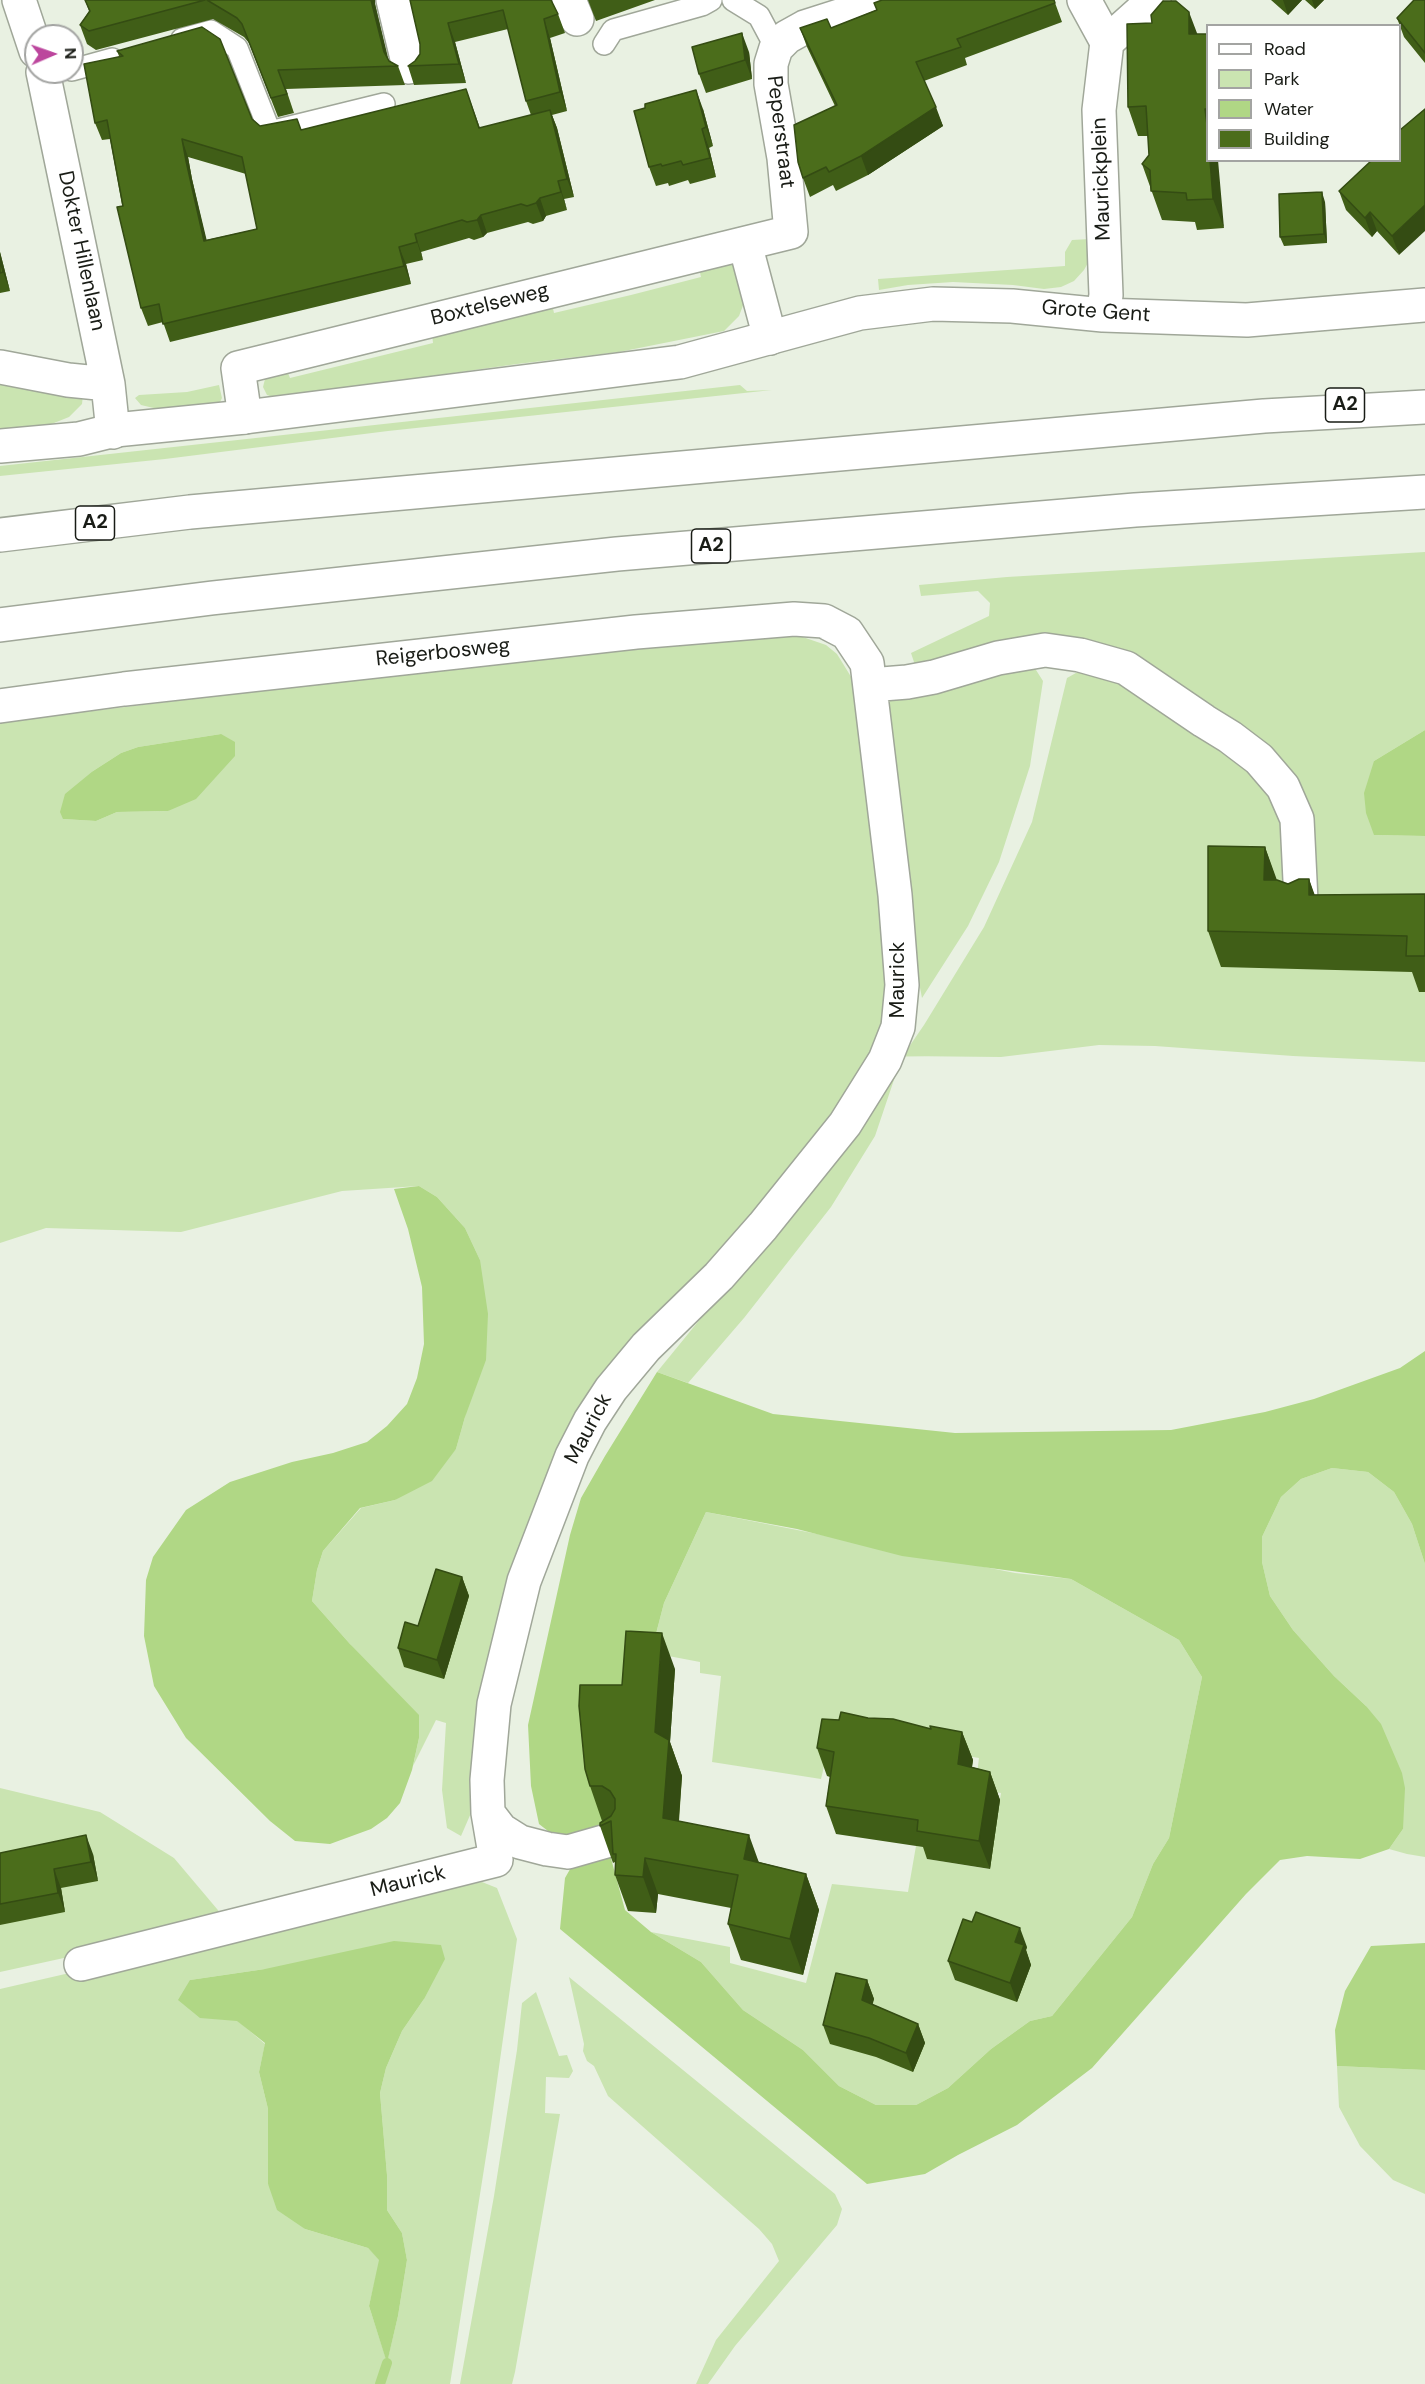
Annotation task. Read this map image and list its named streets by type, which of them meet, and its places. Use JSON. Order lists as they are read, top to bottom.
{
  "streets": {
    "main road": [
      "Peperstraat",
      "Maurickplein",
      "Dokter Hillenlaan",
      "Boxtelseweg",
      "Grote Gent",
      "A2",
      "Reigerbosweg",
      "Maurick"
    ]
  },
  "crossings": [
    ["Peperstraat", "Boxtelseweg"],
    ["Maurickplein", "Grote Gent"],
    ["Reigerbosweg", "Maurick"]
  ],
  "legend": [
    "Road",
    "Park",
    "Water",
    "Building"
  ],
  "north": "right"
}
